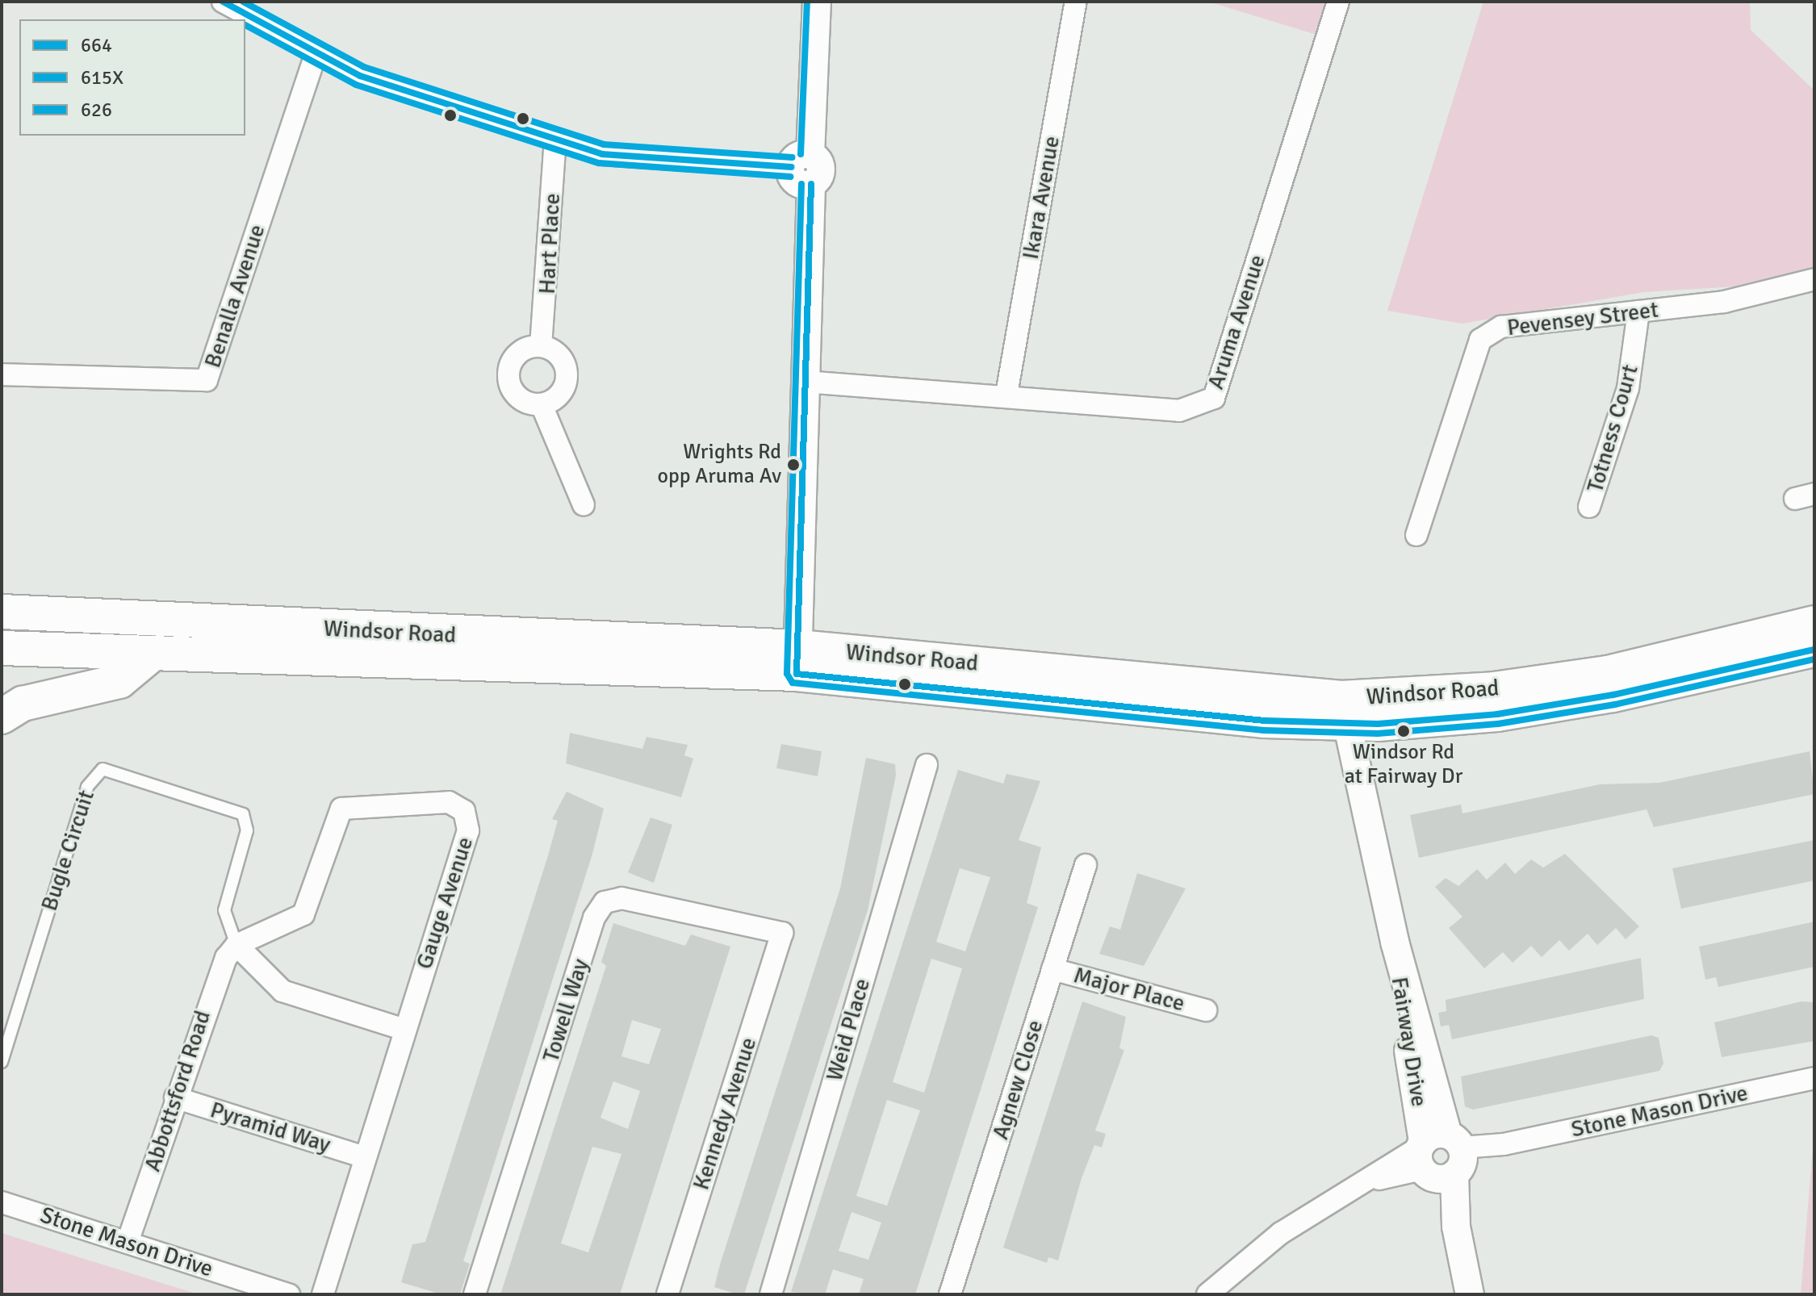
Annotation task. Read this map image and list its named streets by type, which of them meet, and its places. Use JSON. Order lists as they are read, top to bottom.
{
  "streets": {
    "main road": ["Windsor Road"],
    "street": [
      "Ikara Avenue",
      "Hart Place",
      "Benalla Avenue",
      "Pevensey Street",
      "Aruma Avenue",
      "Totness Court",
      "Gauge Avenue",
      "Major Place",
      "Towell Way",
      "Weid Place",
      "Fairway Drive",
      "Agnew Close",
      "Abbottsford Road",
      "Stone Mason Drive",
      "Kennedy Avenue",
      "Pyramid Way"
    ],
    "lane": ["Bugle Circuit"]
  },
  "crossings": [
    ["Ikara Avenue", "Aruma Avenue"],
    ["Pevensey Street", "Totness Court"],
    ["Windsor Road", "Fairway Drive"],
    ["Bugle Circuit", "Gauge Avenue"],
    ["Bugle Circuit", "Abbottsford Road"],
    ["Gauge Avenue", "Abbottsford Road"],
    ["Gauge Avenue", "Pyramid Way"],
    ["Major Place", "Agnew Close"],
    ["Towell Way", "Kennedy Avenue"],
    ["Fairway Drive", "Stone Mason Drive"],
    ["Abbottsford Road", "Stone Mason Drive"],
    ["Abbottsford Road", "Pyramid Way"]
  ],
  "places": ["Wrights Rd opp Aruma Av", "Windsor Rd at Fairway Dr"],
  "lines": ["transit line 664", "transit line 626", "transit line 615X"],
  "legend": ["664", "615X", "626"]
}
